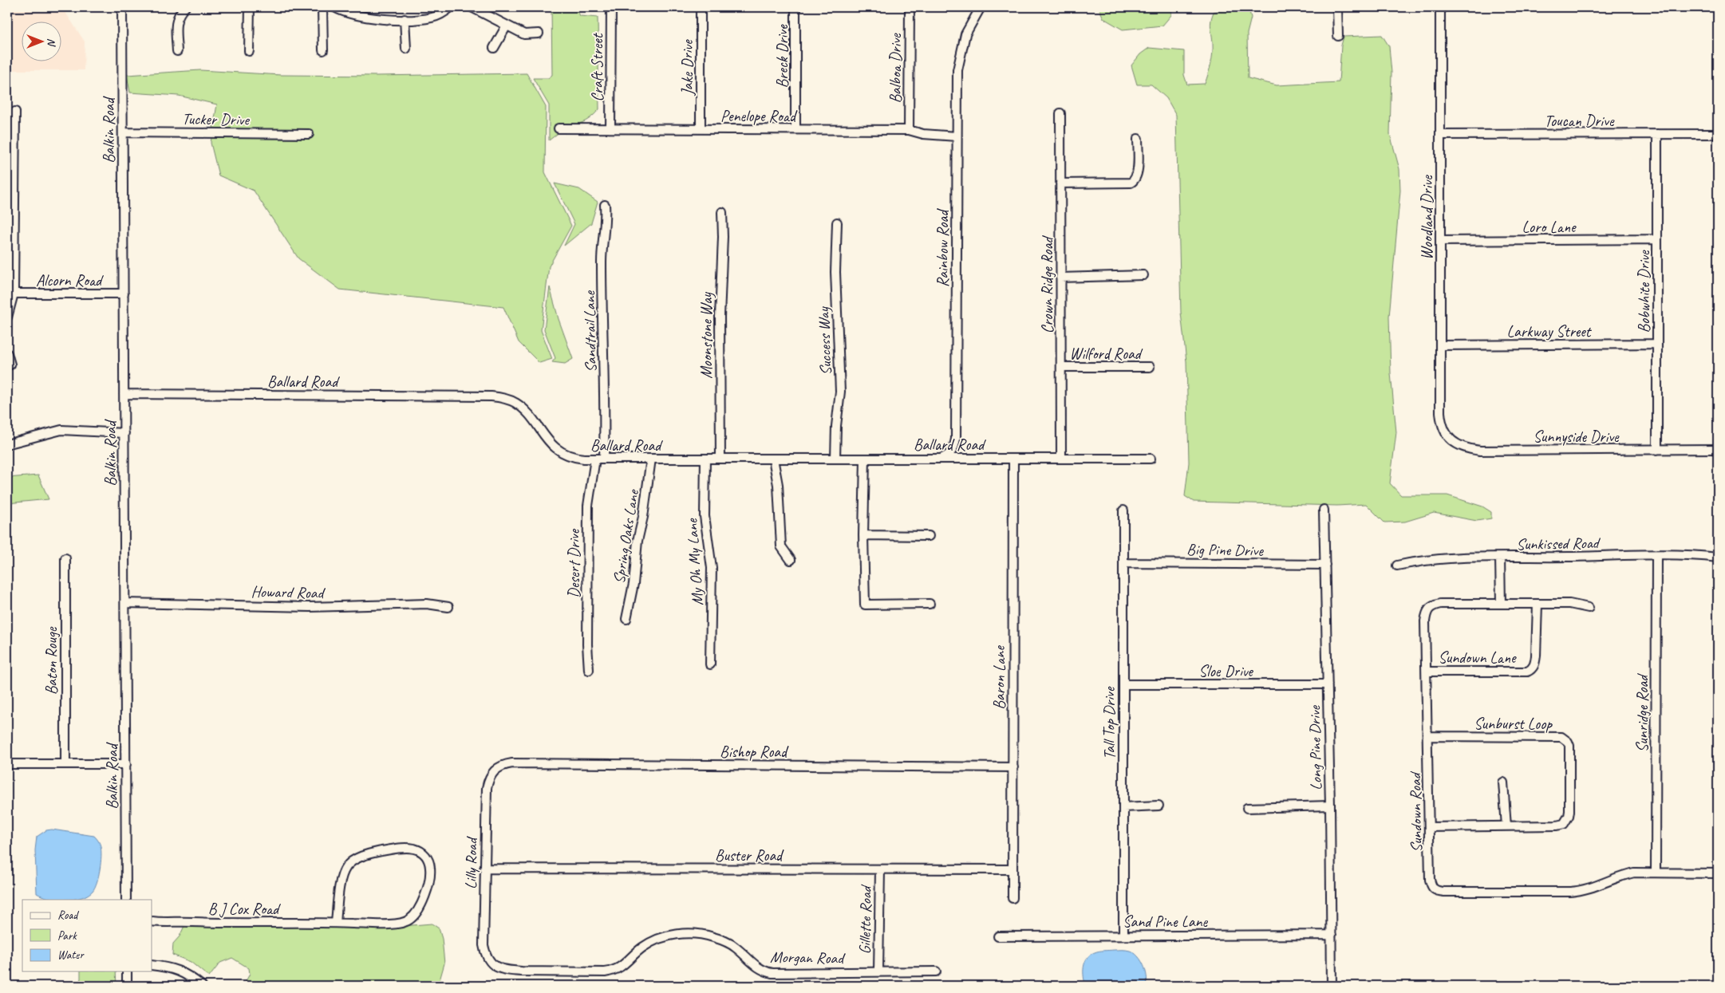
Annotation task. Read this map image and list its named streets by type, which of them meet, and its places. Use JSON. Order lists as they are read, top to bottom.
{
  "streets": {
    "street": [
      "Breck Drive",
      "Craft Street",
      "Jake Drive",
      "Balboa Drive",
      "Penelope Road",
      "Tucker Drive",
      "Toucan Drive",
      "Balkin Road",
      "Woodland Drive",
      "Loro Lane",
      "Rainbow Road",
      "Alcorn Road",
      "Crown Ridge Road",
      "Bobwhite Drive",
      "Larkway Street",
      "Sandtrail Lane",
      "Moonstone Way",
      "Success Way",
      "Wilford Road",
      "Ballard Road",
      "Sunnyside Drive",
      "Spring Oaks Lane",
      "Sunkissed Road",
      "Big Pine Drive",
      "My Oh My Lane",
      "Desert Drive",
      "Howard Road",
      "Sundown Lane",
      "Baton Rouge",
      "Sloe Drive",
      "Baron Lane",
      "Sunridge Road",
      "Tall Top Drive",
      "Sunburst Loop",
      "Long Pine Drive",
      "Bishop Road",
      "Sundown Road",
      "Buster Road",
      "Lilly Road",
      "B J Cox Road",
      "Gillette Road",
      "Sand Pine Lane",
      "Morgan Road"
    ]
  },
  "crossings": [
    ["Breck Drive", "Penelope Road"],
    ["Craft Street", "Penelope Road"],
    ["Jake Drive", "Penelope Road"],
    ["Balboa Drive", "Penelope Road"],
    ["Penelope Road", "Rainbow Road"],
    ["Tucker Drive", "Balkin Road"],
    ["Toucan Drive", "Woodland Drive"],
    ["Toucan Drive", "Bobwhite Drive"],
    ["Balkin Road", "Alcorn Road"],
    ["Balkin Road", "Ballard Road"],
    ["Balkin Road", "Howard Road"],
    ["Woodland Drive", "Loro Lane"],
    ["Woodland Drive", "Larkway Street"],
    ["Woodland Drive", "Sunnyside Drive"],
    ["Loro Lane", "Bobwhite Drive"],
    ["Rainbow Road", "Ballard Road"],
    ["Crown Ridge Road", "Wilford Road"],
    ["Crown Ridge Road", "Ballard Road"],
    ["Bobwhite Drive", "Larkway Street"],
    ["Bobwhite Drive", "Sunnyside Drive"],
    ["Sandtrail Lane", "Ballard Road"],
    ["Moonstone Way", "Ballard Road"],
    ["Success Way", "Ballard Road"],
    ["Ballard Road", "Spring Oaks Lane"],
    ["Ballard Road", "My Oh My Lane"],
    ["Ballard Road", "Desert Drive"],
    ["Ballard Road", "Baron Lane"],
    ["Sunkissed Road", "Sunridge Road"],
    ["Big Pine Drive", "Tall Top Drive"],
    ["Big Pine Drive", "Long Pine Drive"],
    ["Sundown Lane", "Sundown Road"],
    ["Sloe Drive", "Tall Top Drive"],
    ["Sloe Drive", "Long Pine Drive"],
    ["Baron Lane", "Bishop Road"],
    ["Baron Lane", "Buster Road"],
    ["Sunridge Road", "Sundown Road"],
    ["Tall Top Drive", "Sand Pine Lane"],
    ["Sunburst Loop", "Sundown Road"],
    ["Long Pine Drive", "Sand Pine Lane"],
    ["Bishop Road", "Lilly Road"],
    ["Buster Road", "Lilly Road"],
    ["Buster Road", "Gillette Road"],
    ["Lilly Road", "Morgan Road"],
    ["Gillette Road", "Morgan Road"]
  ],
  "legend": ["Road", "Park", "Water"],
  "north": "right"
}
